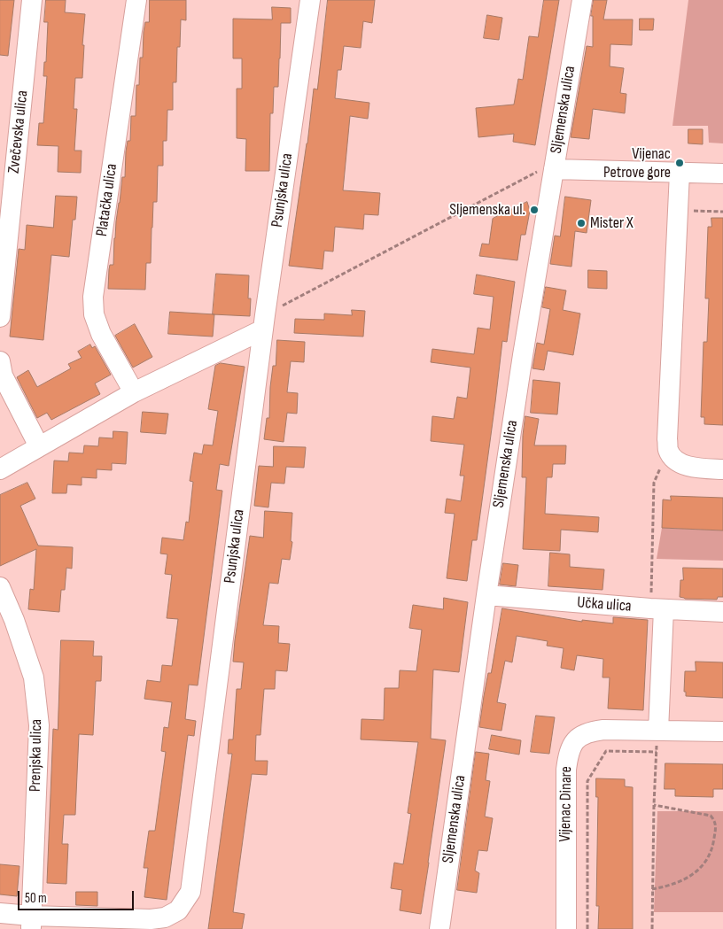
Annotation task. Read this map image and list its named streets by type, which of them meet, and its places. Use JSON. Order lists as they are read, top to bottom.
{
  "streets": {
    "street": [
      "Sljemenska ulica",
      "Zvečevska ulica",
      "Psunjska ulica",
      "Platačka ulica",
      "Učka ulica",
      "Prenjska ulica",
      "Vijenac Dinare"
    ]
  },
  "crossings": [
    ["Sljemenska ulica", "Učka ulica"],
    ["Psunjska ulica", "Prenjska ulica"]
  ],
  "places": ["Vijenac Petrove gore", "Sljemenska ul.", "Mister X"],
  "scale_bar": "50 m"
}
